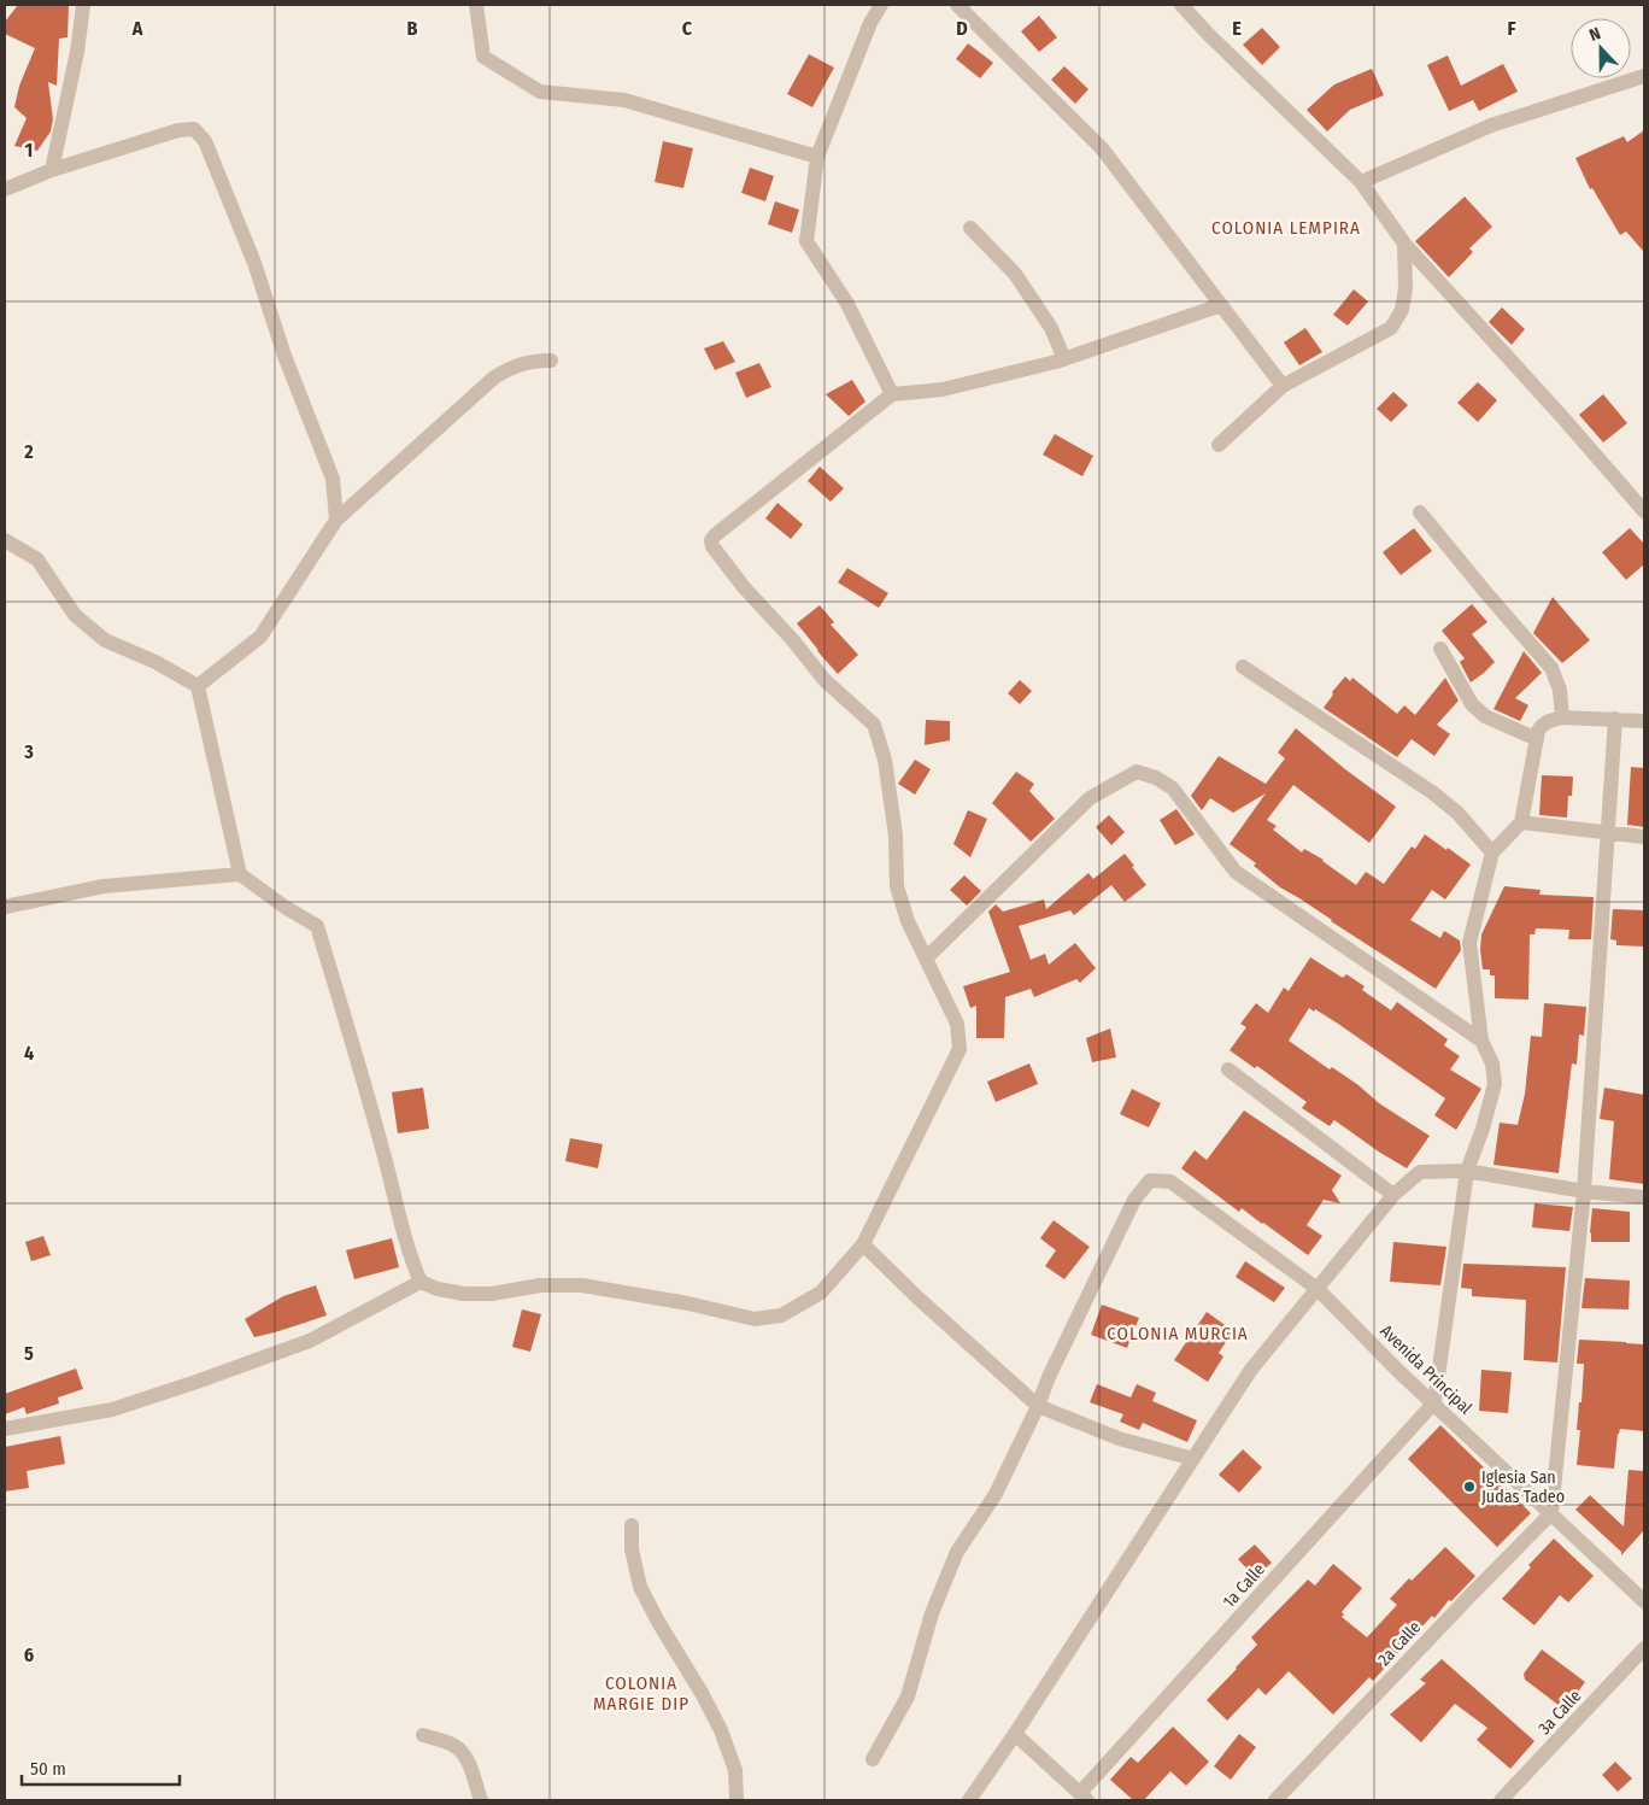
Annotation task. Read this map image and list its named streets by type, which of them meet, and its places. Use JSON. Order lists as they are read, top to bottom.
{
  "streets": {
    "street": [
      "Avenida Principal",
      "1a Calle",
      "2a Calle",
      "3a Calle"
    ]
  },
  "crossings": [
    ["Avenida Principal", "1a Calle"],
    ["Avenida Principal", "2a Calle"]
  ],
  "districts": ["COLONIA LEMPIRA", "COLONIA MURCIA", "COLONIA MARGIE DIP"],
  "places": ["Iglesia San Judas Tadeo"],
  "scale_bar": "50 m",
  "north": "top",
  "grid": {
    "columns": [
      "A",
      "B",
      "C",
      "D",
      "E",
      "F"
    ],
    "rows": [
      "1",
      "2",
      "3",
      "4",
      "5",
      "6"
    ]
  }
}
